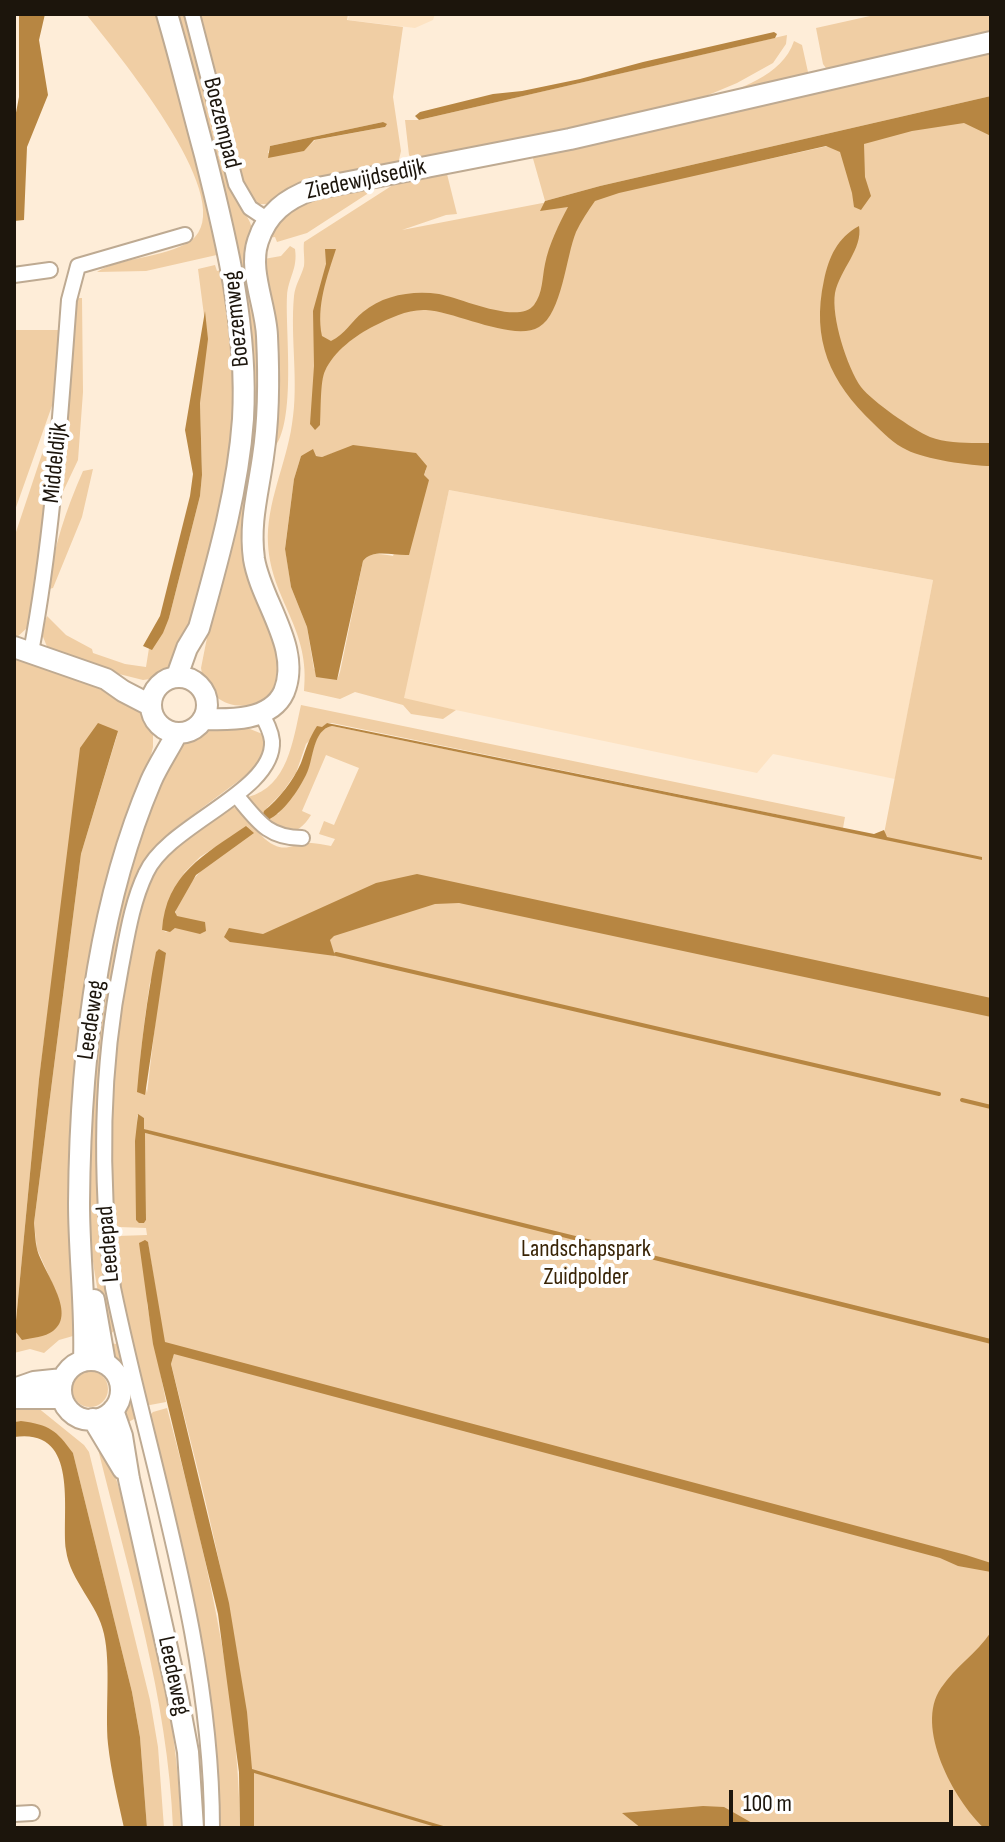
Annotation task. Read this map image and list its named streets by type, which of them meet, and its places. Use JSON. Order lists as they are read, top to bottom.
{
  "streets": {
    "main road": ["Ziedewijdsedijk", "Boezemweg", "Leedeweg"],
    "street": ["Boezempad", "Middeldijk", "Leedepad"]
  },
  "crossings": [
    ["Boezempad", "Ziedewijdsedijk"],
    ["Boezemweg", "Leedeweg"]
  ],
  "parks": ["Landschapspark Zuidpolder"],
  "scale_bar": "100 m"
}
